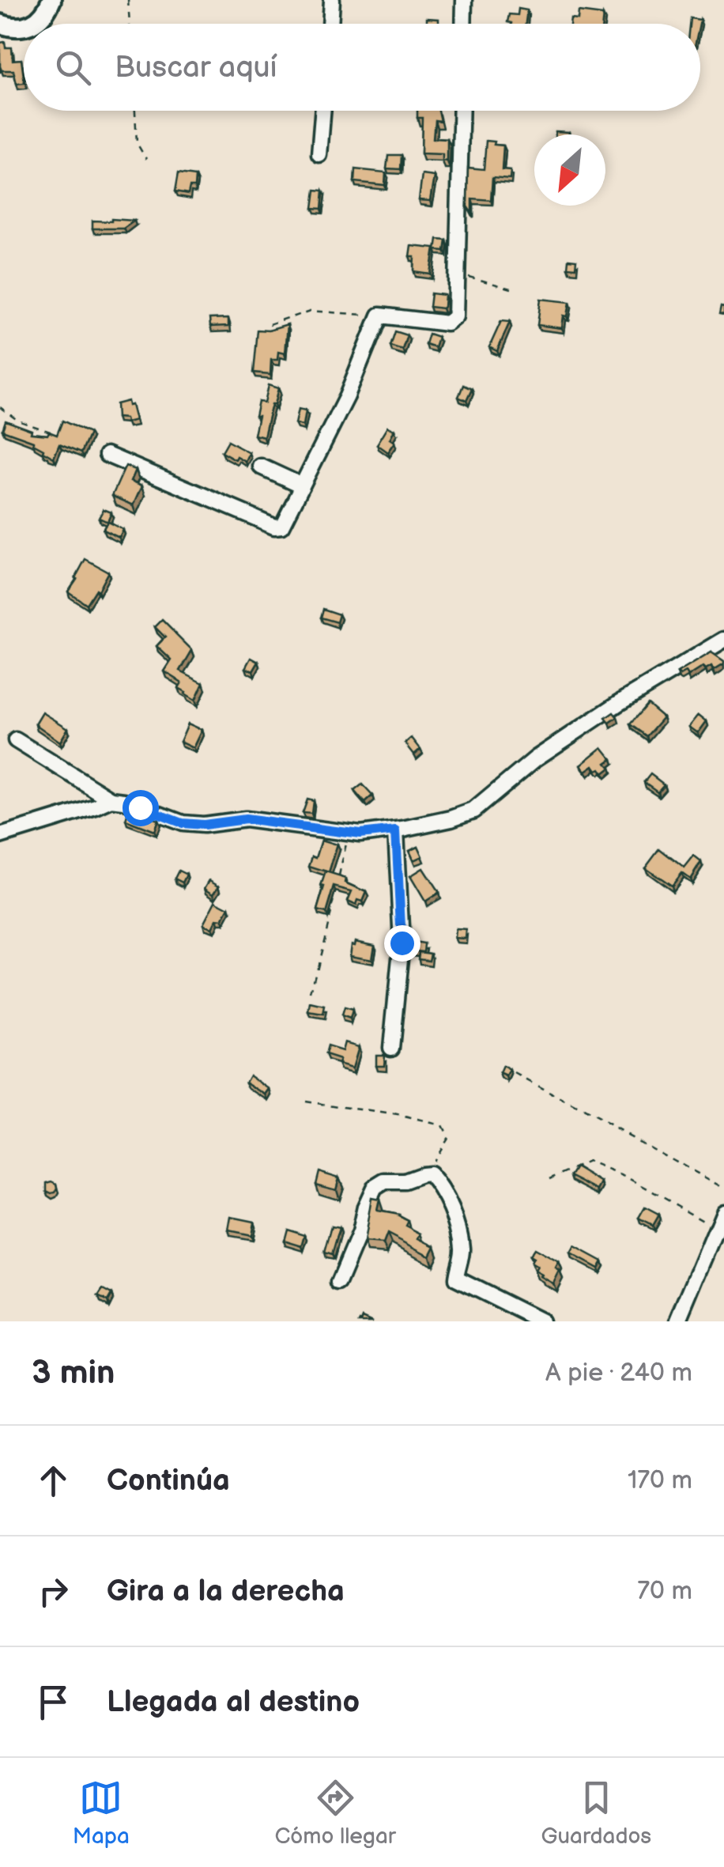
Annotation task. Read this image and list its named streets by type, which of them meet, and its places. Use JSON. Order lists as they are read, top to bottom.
{
  "north": "bottom left",
  "page": {
    "search": "Buscar aquí",
    "heading": ["3 min", "A pie · 240 m"],
    "list": [
      ["Continúa", "170 m"],
      ["Gira a la derecha", "70 m"],
      "Llegada al destino"
    ],
    "nav": ["Mapa", "Cómo llegar", "Guardados"]
  }
}
